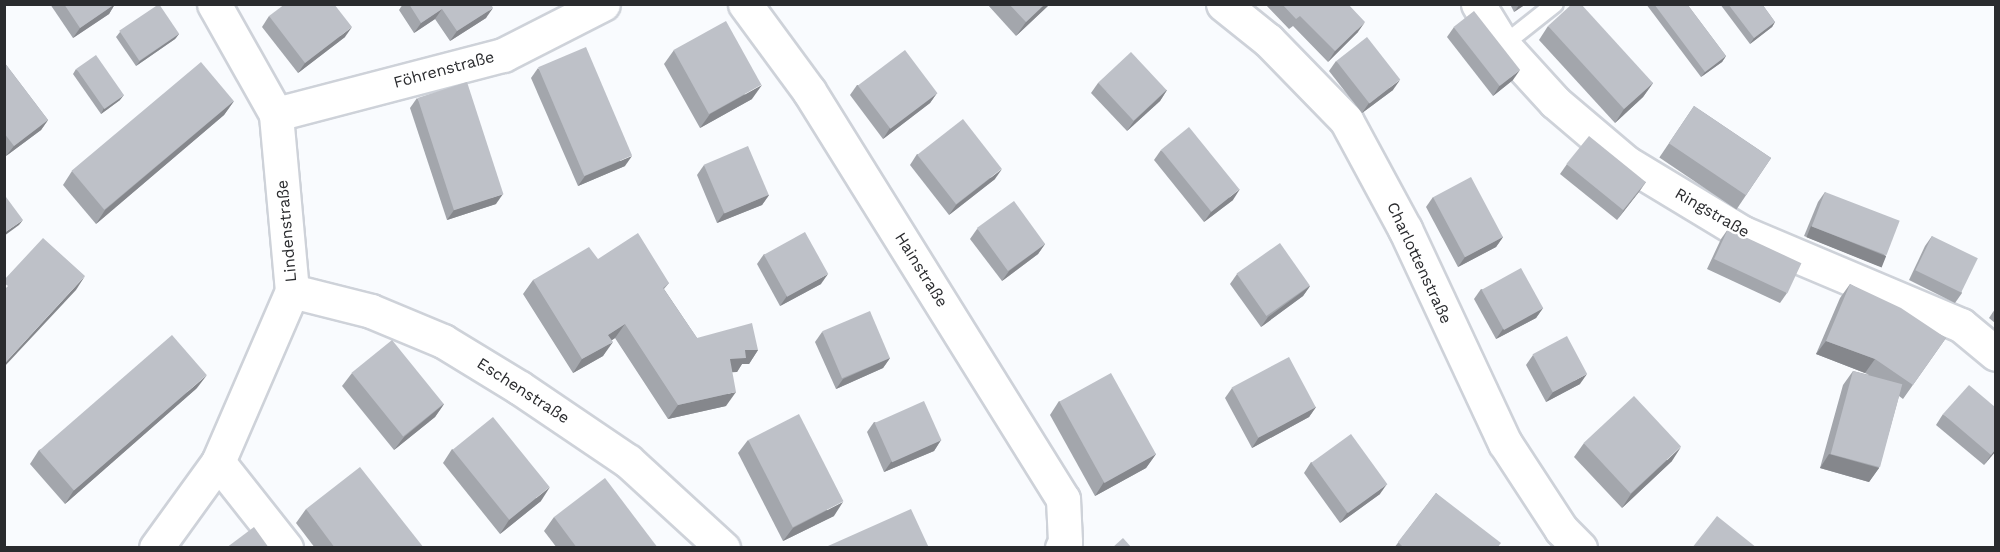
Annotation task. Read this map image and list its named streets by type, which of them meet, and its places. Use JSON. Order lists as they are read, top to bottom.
{
  "streets": {
    "street": [
      "Föhrenstraße",
      "Ringstraße",
      "Lindenstraße",
      "Charlottenstraße",
      "Hainstraße",
      "Eschenstraße"
    ]
  },
  "crossings": [
    ["Föhrenstraße", "Lindenstraße"],
    ["Lindenstraße", "Eschenstraße"]
  ]
}
